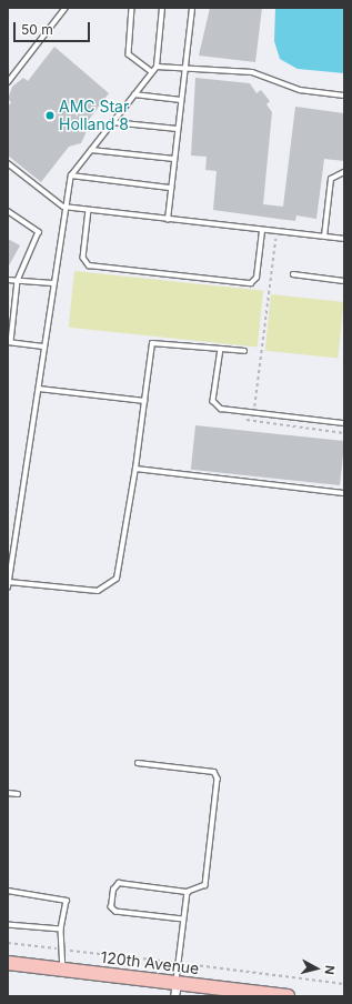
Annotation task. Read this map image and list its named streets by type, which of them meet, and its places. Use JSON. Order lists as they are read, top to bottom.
{
  "streets": {
    "main road": ["120th Avenue"]
  },
  "places": ["AMC Star Holland 8"],
  "scale_bar": "50 m",
  "north": "right"
}
